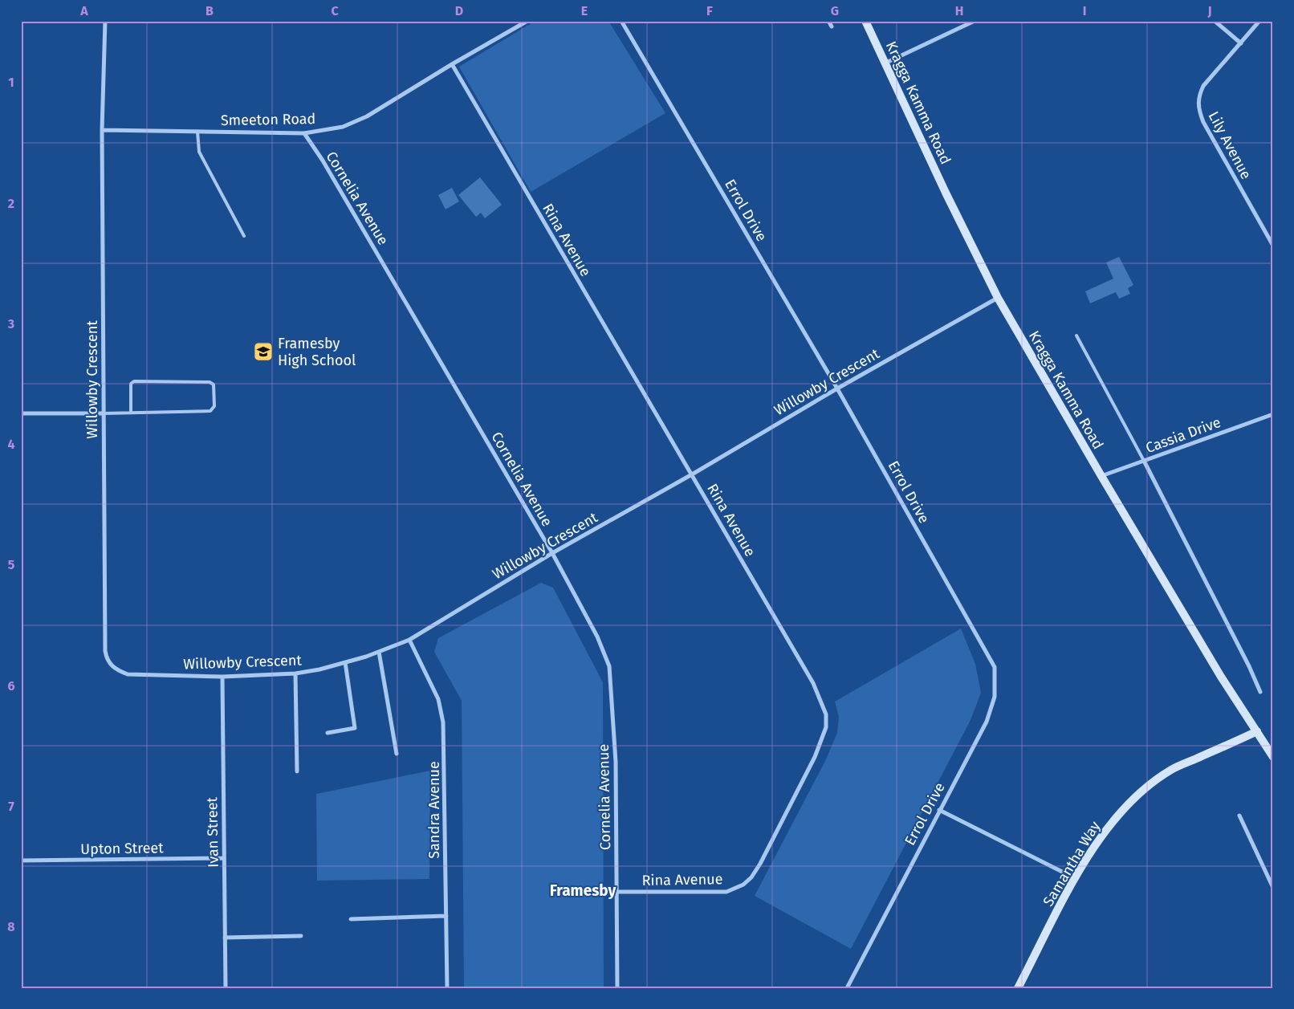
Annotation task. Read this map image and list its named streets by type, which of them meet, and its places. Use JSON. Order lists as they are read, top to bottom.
{
  "streets": {
    "main road": ["Kragga Kamma Road", "Samantha Way"],
    "street": [
      "Smeeton Road",
      "Lily Avenue",
      "Cornelia Avenue",
      "Errol Drive",
      "Rina Avenue",
      "Willowby Crescent",
      "Cassia Drive",
      "Sandra Avenue",
      "Ivan Street",
      "Upton Street"
    ]
  },
  "crossings": [
    ["Kragga Kamma Road", "Willowby Crescent"],
    ["Kragga Kamma Road", "Cassia Drive"],
    ["Kragga Kamma Road", "Samantha Way"],
    ["Smeeton Road", "Cornelia Avenue"],
    ["Smeeton Road", "Rina Avenue"],
    ["Smeeton Road", "Willowby Crescent"],
    ["Cornelia Avenue", "Rina Avenue"],
    ["Cornelia Avenue", "Willowby Crescent"],
    ["Errol Drive", "Willowby Crescent"],
    ["Rina Avenue", "Willowby Crescent"],
    ["Willowby Crescent", "Sandra Avenue"],
    ["Willowby Crescent", "Ivan Street"],
    ["Ivan Street", "Upton Street"]
  ],
  "districts": ["Framesby"],
  "places": {
    "school or university": ["Framesby High School"]
  },
  "grid": {
    "columns": [
      "A",
      "B",
      "C",
      "D",
      "E",
      "F",
      "G",
      "H",
      "I",
      "J"
    ],
    "rows": [
      "1",
      "2",
      "3",
      "4",
      "5",
      "6",
      "7",
      "8"
    ]
  }
}
